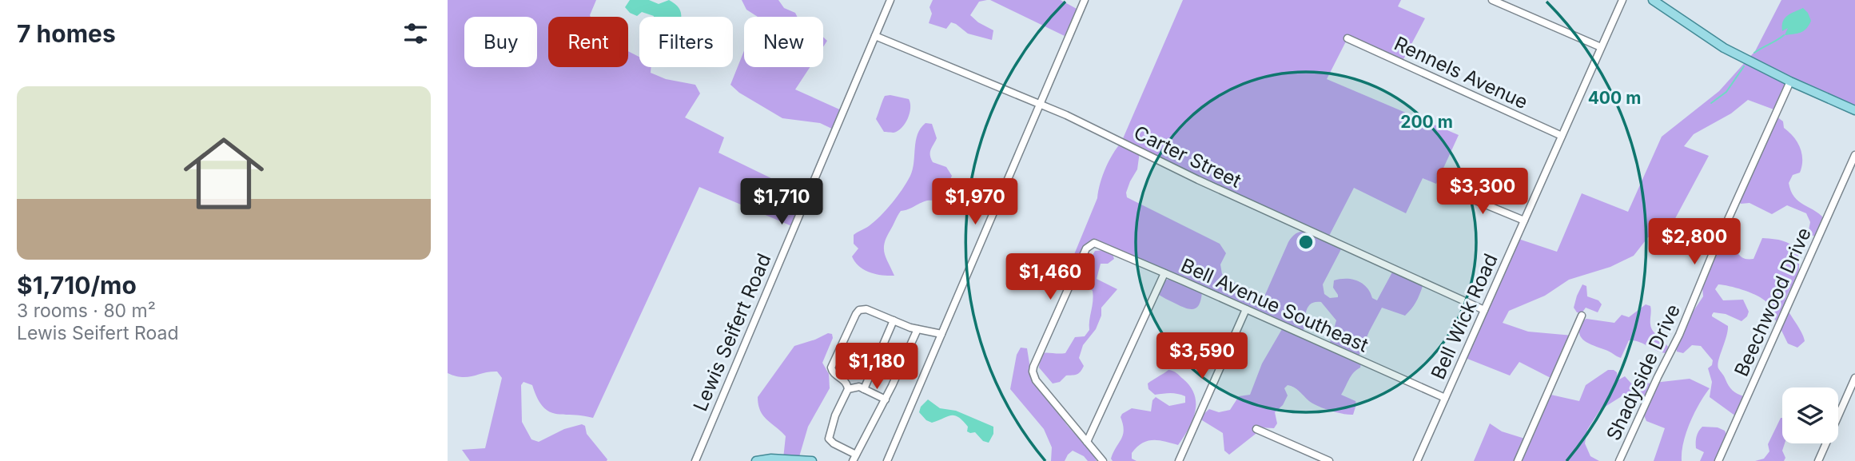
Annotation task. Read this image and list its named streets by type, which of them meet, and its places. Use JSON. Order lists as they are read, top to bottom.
{
  "streets": {
    "street": [
      "Rennels Avenue",
      "Carter Street",
      "Beechwood Drive",
      "Bell Avenue Southeast",
      "Bell Wick Road",
      "Lewis Seifert Road",
      "Shadyside Drive"
    ]
  },
  "crossings": [
    ["Rennels Avenue", "Bell Wick Road"],
    ["Carter Street", "Bell Wick Road"],
    ["Carter Street", "Lewis Seifert Road"],
    ["Bell Avenue Southeast", "Bell Wick Road"]
  ],
  "page": {
    "heading": "7 homes",
    "chip": [
      "Buy",
      "Rent",
      "Filters",
      "New"
    ],
    "list": [
      {
        "name": "$1,710/mo",
        "note": "3 rooms · 80 m² · Lewis Seifert Road"
      }
    ],
    "price": [
      "$3,300",
      "$1,710",
      "$1,970",
      "$2,800",
      "$1,460",
      "$3,590",
      "$1,180"
    ]
  },
  "rings": ["400 m", "200 m"]
}
